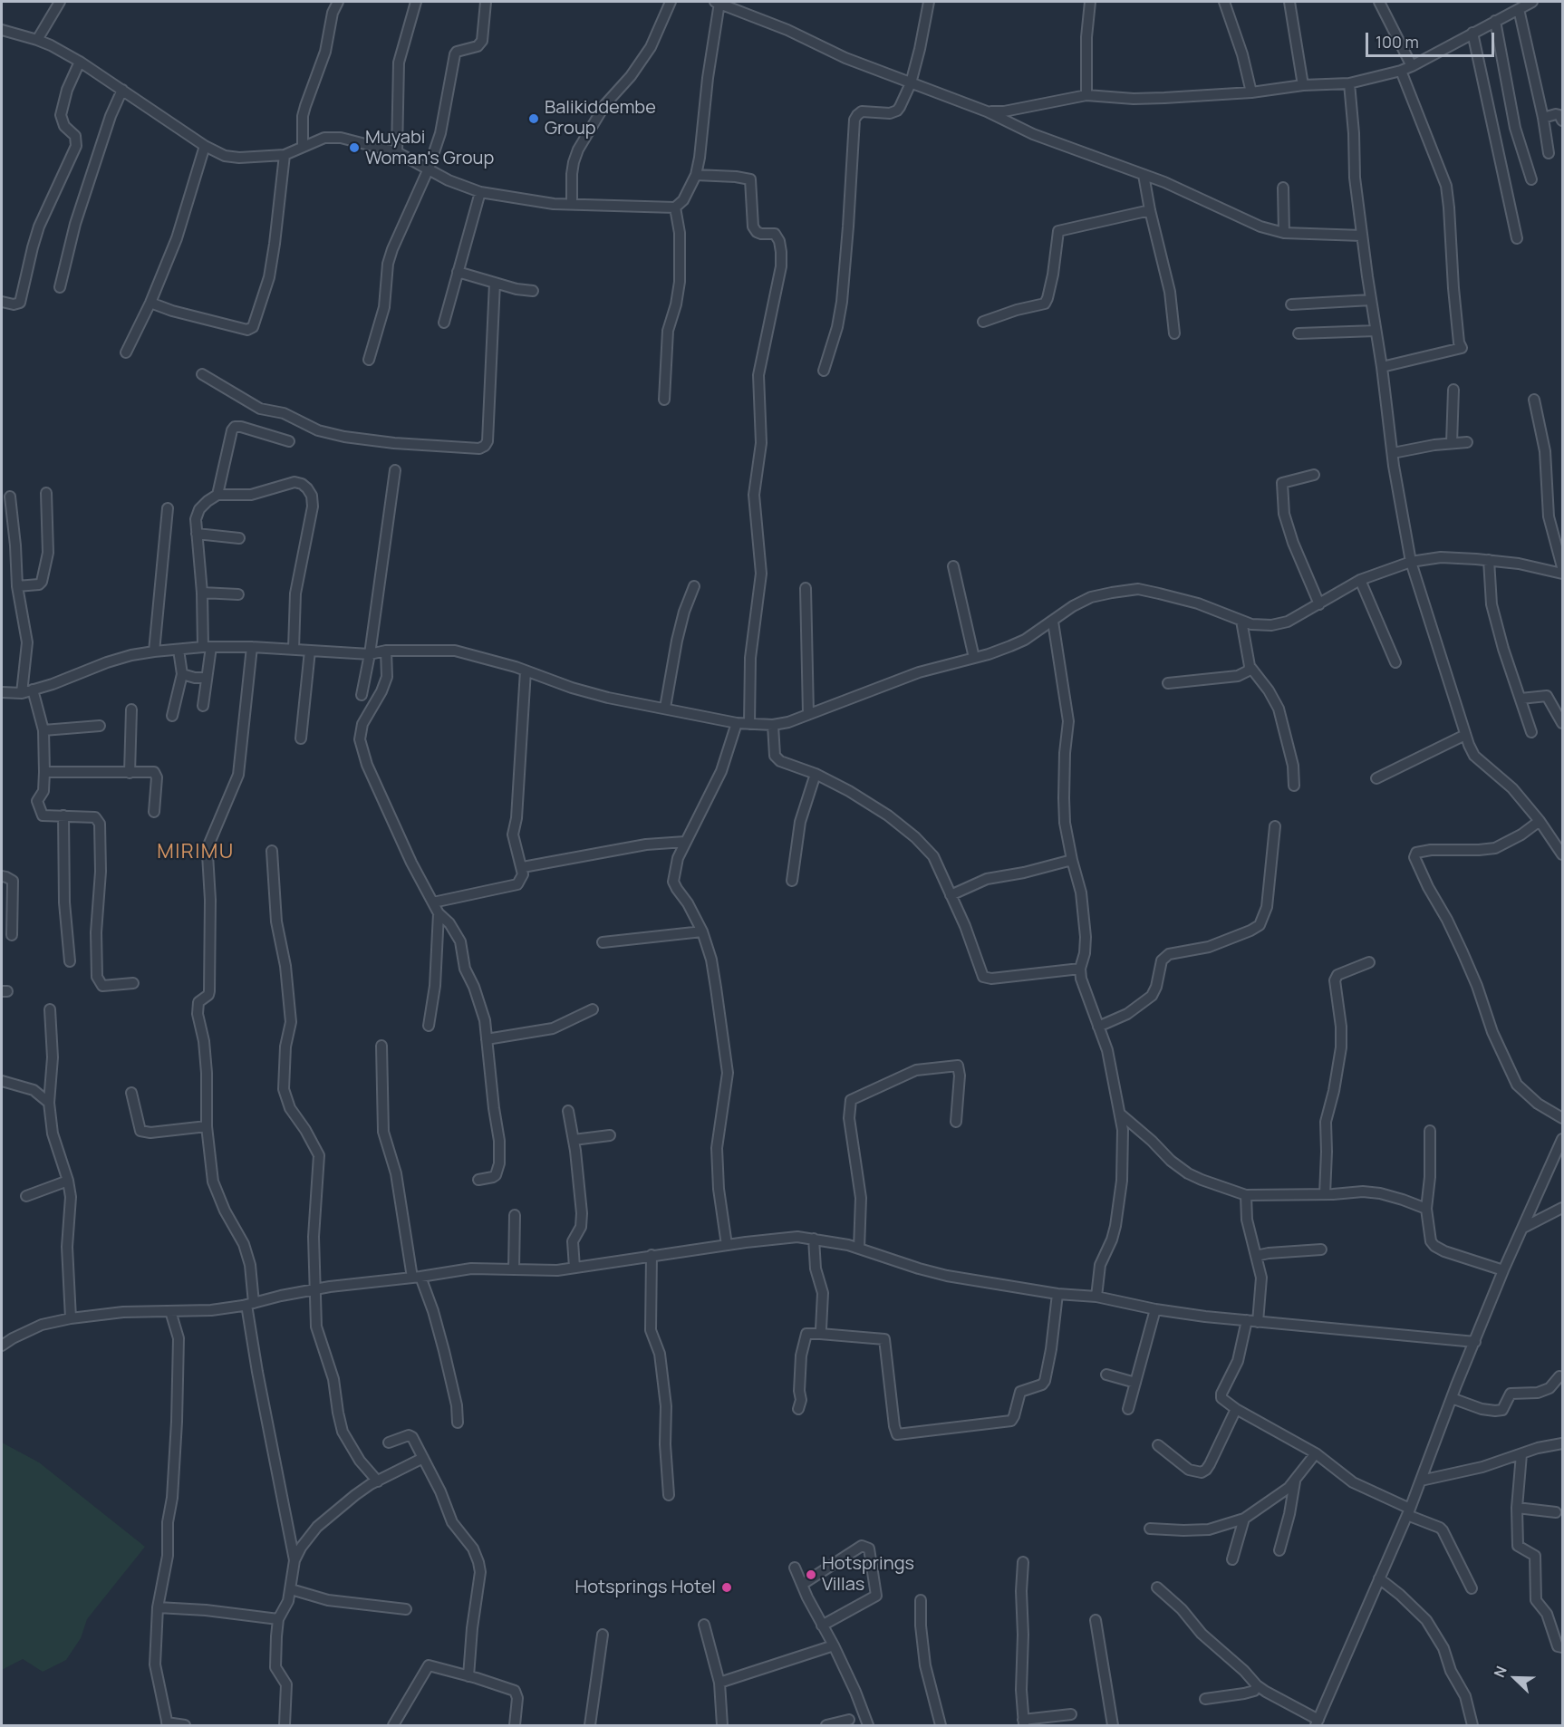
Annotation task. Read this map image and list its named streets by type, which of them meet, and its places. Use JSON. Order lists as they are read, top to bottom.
{
  "districts": ["MIRIMU"],
  "places": [
    "Balikiddembe Group",
    "Muyabi Woman's Group",
    "Hotsprings Villas",
    "Hotsprings Hotel"
  ],
  "scale_bar": "100 m",
  "north": "top left"
}
